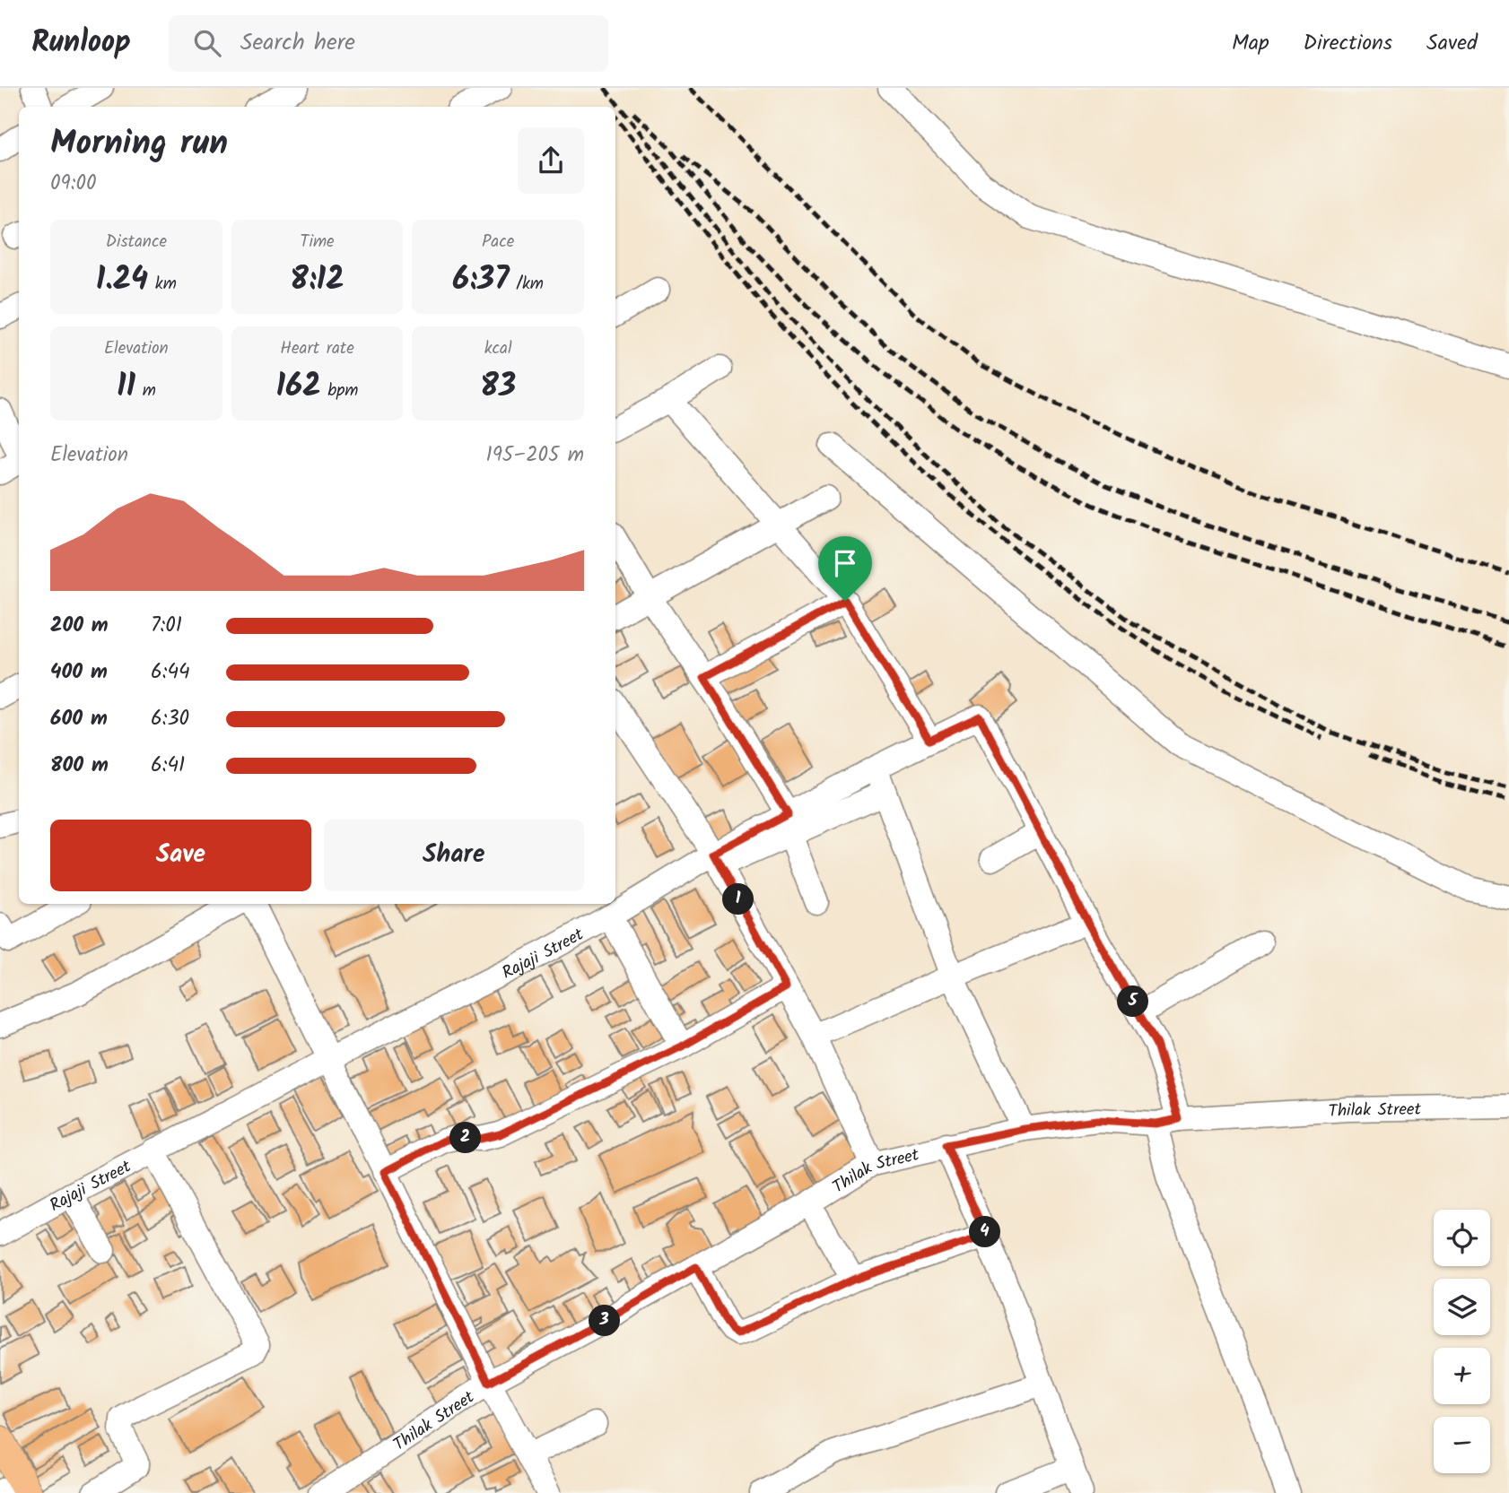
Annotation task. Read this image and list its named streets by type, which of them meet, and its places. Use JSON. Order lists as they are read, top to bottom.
{
  "streets": {
    "street": ["Rajaji Street", "Thilak Street"]
  },
  "crossings": [
    ["Rajaji Street", "Thilak Street"]
  ],
  "page": {
    "header": "Runloop",
    "search": "Search here",
    "nav": ["Map", "Directions", "Saved"],
    "heading": ["Morning run", "09:00"],
    "stats": [
      ["Distance", "1.24 km"],
      ["Time", "8:12"],
      ["Pace", "6:37 /km"],
      ["Elevation", "11 m"],
      ["Heart rate", "162 bpm"],
      ["kcal", "83"]
    ],
    "chart": ["Elevation", "195–205 m"],
    "list": [
      {
        "name": "200 m",
        "note": "7:01"
      },
      {
        "name": "400 m",
        "note": "6:44"
      },
      {
        "name": "600 m",
        "note": "6:30"
      },
      {
        "name": "800 m",
        "note": "6:41"
      }
    ],
    "buttons": ["Save", "Share"],
    "pins": [
      "1",
      "5",
      "2",
      "4",
      "3"
    ],
    "map_buttons": ["+", "−"]
  }
}
